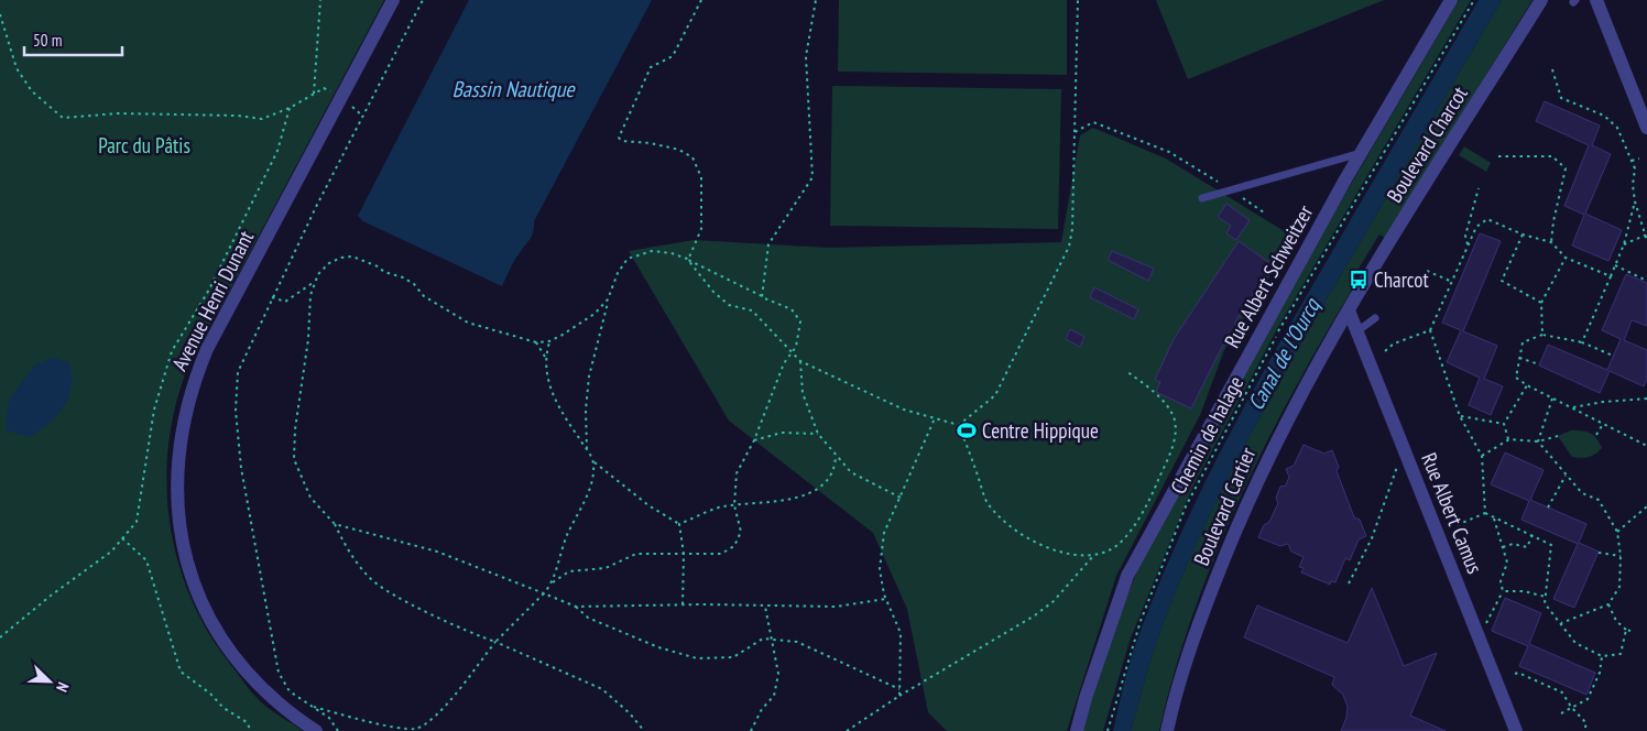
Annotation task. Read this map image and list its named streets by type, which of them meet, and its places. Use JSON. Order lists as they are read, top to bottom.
{
  "streets": {
    "street": [
      "Boulevard Charcot",
      "Rue Albert Schweitzer",
      "Avenue Henri Dunant",
      "Boulevard Cartier",
      "Rue Albert Camus"
    ],
    "path": ["Chemin de halage"]
  },
  "crossings": [
    ["Boulevard Charcot", "Boulevard Cartier"],
    ["Boulevard Charcot", "Rue Albert Camus"],
    ["Boulevard Cartier", "Rue Albert Camus"]
  ],
  "water": ["Bassin Nautique", "Canal de l'Ourcq"],
  "parks": ["Parc du Pâtis"],
  "places": {
    "bus stop": ["Charcot"],
    "sports": ["Centre Hippique"]
  },
  "scale_bar": "50 m",
  "north": "bottom right"
}
